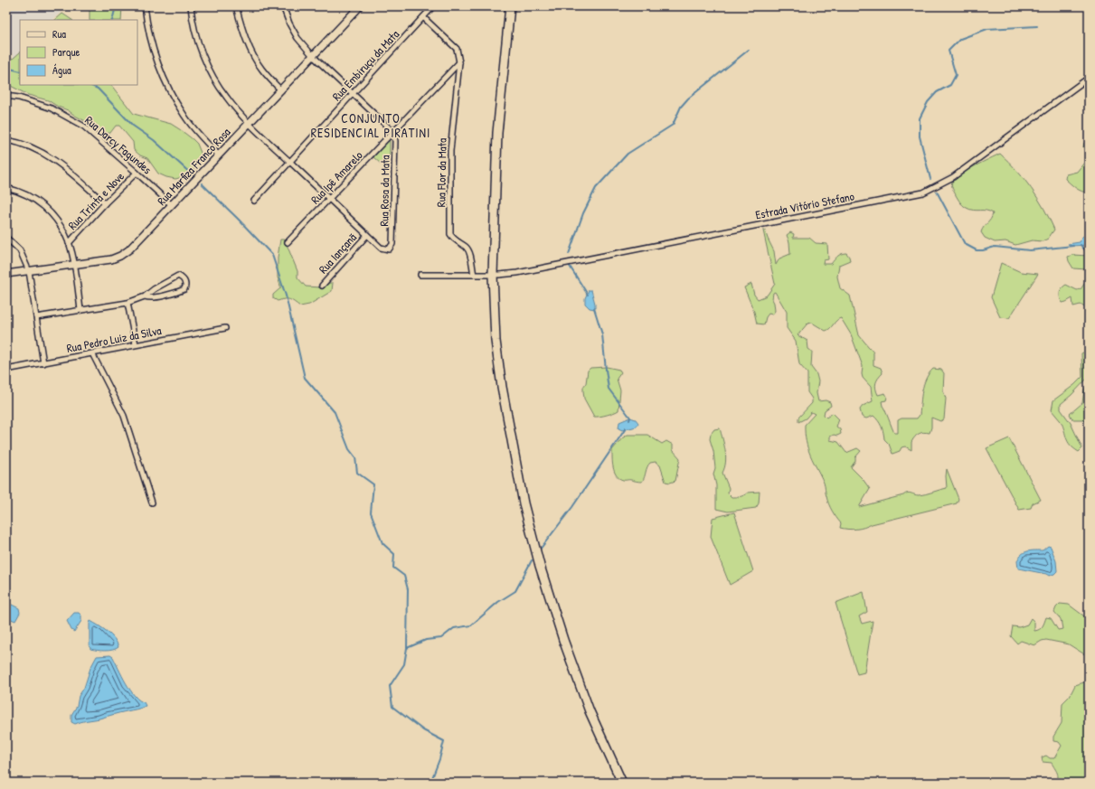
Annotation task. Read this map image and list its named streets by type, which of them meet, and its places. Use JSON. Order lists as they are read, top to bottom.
{
  "streets": {
    "street": [
      "Rua Embiruçu da Mata",
      "Rua Darcy Fagundes",
      "Rua Marfiza Franco Rosa",
      "Rua Flor da Mata",
      "Rua Ipê Amarelo",
      "Rua Rosa da Mata",
      "Rua Trinta e Nove",
      "Estrada Vitório Stefano",
      "Rua Iançanã",
      "Rua Pedro Luiz da Silva"
    ]
  },
  "crossings": [
    ["Rua Darcy Fagundes", "Rua Marfiza Franco Rosa"],
    ["Rua Darcy Fagundes", "Rua Trinta e Nove"],
    ["Rua Flor da Mata", "Rua Ipê Amarelo"],
    ["Rua Ipê Amarelo", "Rua Rosa da Mata"],
    ["Rua Rosa da Mata", "Rua Iançanã"]
  ],
  "districts": ["CONJUNTO RESIDENCIAL PIRATINI"],
  "legend": ["Rua", "Parque", "Água"]
}
